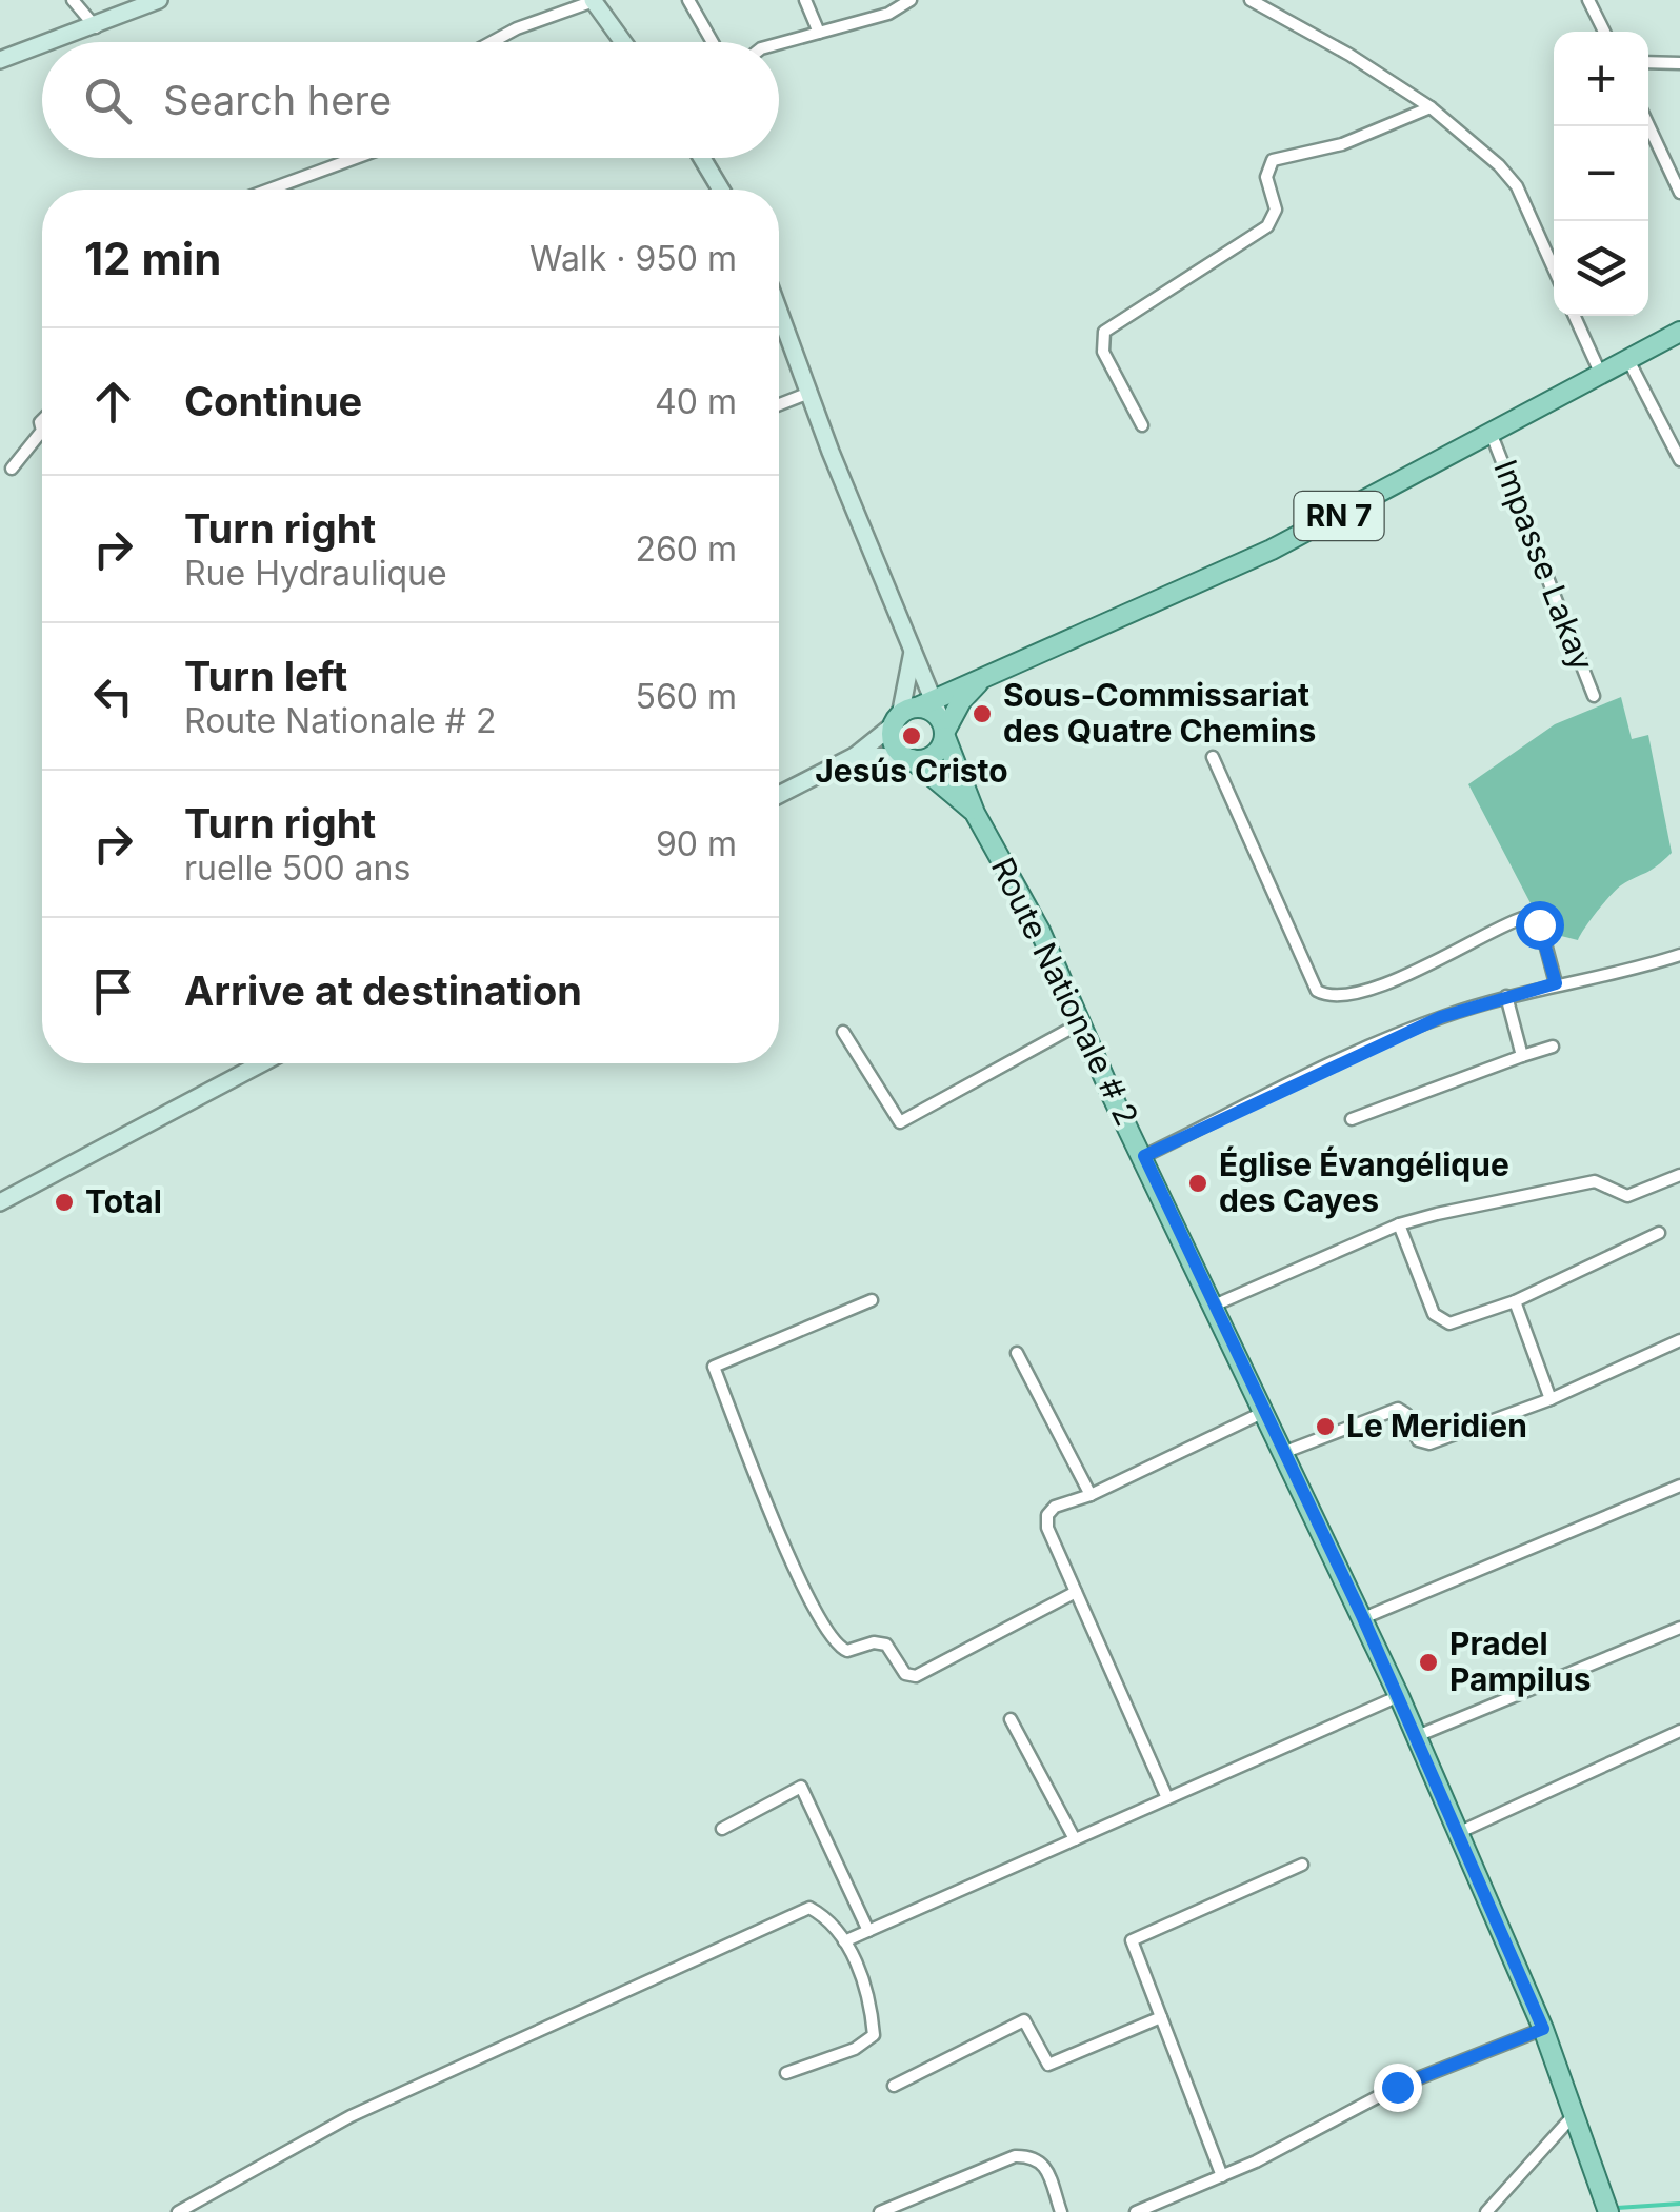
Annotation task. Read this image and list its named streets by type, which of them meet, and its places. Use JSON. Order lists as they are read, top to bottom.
{
  "streets": {
    "main road": ["RN 7", "Route Nationale # 2"],
    "street": ["Impasse Lakay"]
  },
  "crossings": [
    ["RN 7", "Impasse Lakay"],
    ["RN 7", "Route Nationale # 2"]
  ],
  "places": [
    "Sous-Commissariat des Quatre Chemins",
    "Jesús Cristo",
    "Église Évangélique des Cayes",
    "Total",
    "Le Meridien",
    "Pradel Pampilus"
  ],
  "page": {
    "map_buttons": ["+", "−"],
    "search": "Search here",
    "heading": ["12 min", "Walk · 950 m"],
    "list": [
      ["Continue", "40 m"],
      ["Turn right", "Rue Hydraulique", "260 m"],
      ["Turn left", "Route Nationale # 2", "560 m"],
      ["Turn right", "ruelle 500 ans", "90 m"],
      "Arrive at destination"
    ]
  }
}
